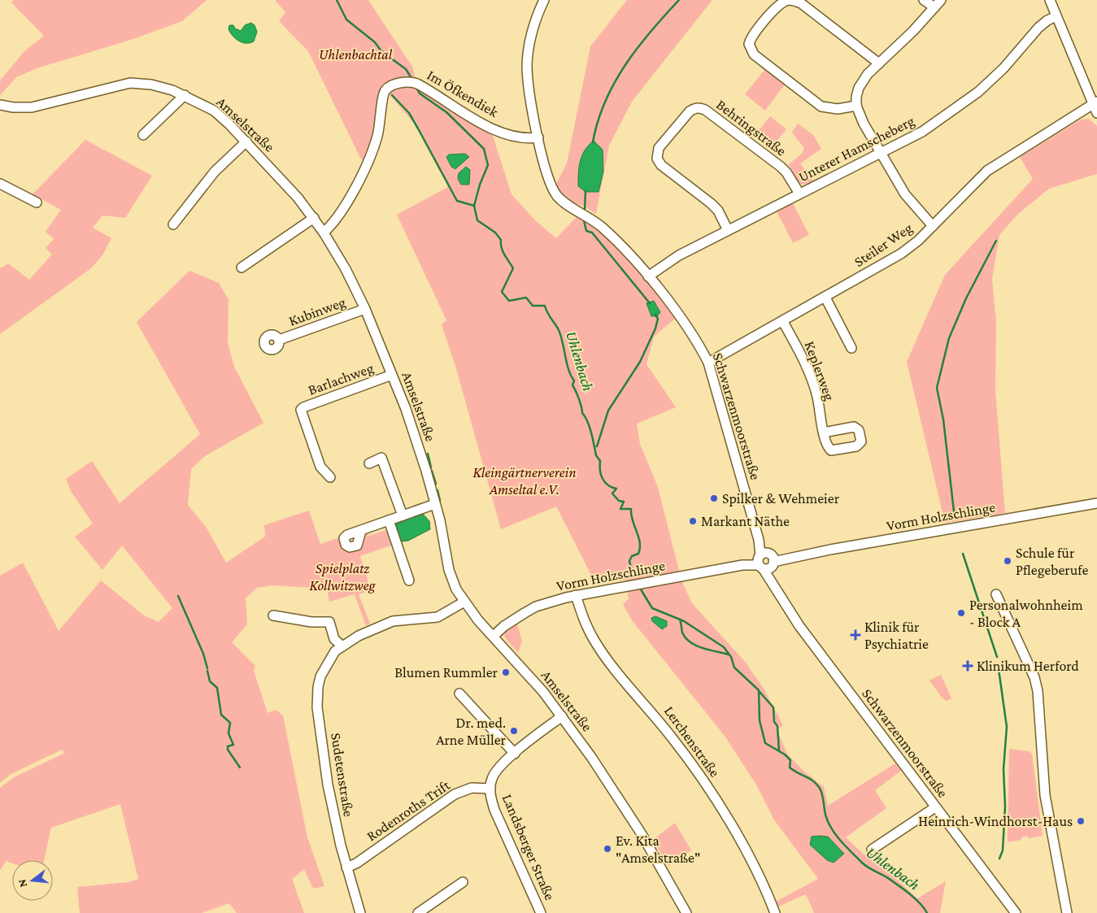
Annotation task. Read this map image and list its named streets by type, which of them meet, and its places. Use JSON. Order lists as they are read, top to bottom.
{
  "streets": {
    "street": [
      "Im Öfkendiek",
      "Amselstraße",
      "Behringstraße",
      "Unterer Hamscheberg",
      "Steiler Weg",
      "Kubinweg",
      "Keplerweg",
      "Barlachweg",
      "Schwarzenmoorstraße",
      "Vorm Holzschlinge",
      "Lerchenstraße",
      "Sudetenstraße",
      "Rodenroths Trift",
      "Landsberger Straße"
    ]
  },
  "crossings": [
    ["Im Öfkendiek", "Amselstraße"],
    ["Im Öfkendiek", "Schwarzenmoorstraße"],
    ["Amselstraße", "Kubinweg"],
    ["Amselstraße", "Barlachweg"],
    ["Amselstraße", "Vorm Holzschlinge"],
    ["Amselstraße", "Sudetenstraße"],
    ["Amselstraße", "Landsberger Straße"],
    ["Behringstraße", "Unterer Hamscheberg"],
    ["Unterer Hamscheberg", "Schwarzenmoorstraße"],
    ["Steiler Weg", "Keplerweg"],
    ["Steiler Weg", "Schwarzenmoorstraße"],
    ["Schwarzenmoorstraße", "Vorm Holzschlinge"],
    ["Vorm Holzschlinge", "Lerchenstraße"],
    ["Sudetenstraße", "Rodenroths Trift"],
    ["Rodenroths Trift", "Landsberger Straße"]
  ],
  "water": ["Uhlenbach"],
  "parks": ["Uhlenbachtal", "Kleingärtnerverein Amseltal e.V.", "Spielplatz Kollwitzweg"],
  "places": {
    "other": [
      "Spilker & Wehmeier",
      "Markant Näthe",
      "Schule für Pflegeberufe",
      "Personalwohnheim - Block A",
      "Blumen Rummler",
      "Dr. med. Arne Müller",
      "Heinrich-Windhorst-Haus",
      "Ev. Kita \"Amselstraße\""
    ],
    "health": ["Klinik für Psychiatrie", "Klinikum Herford"]
  },
  "north": "left"
}
